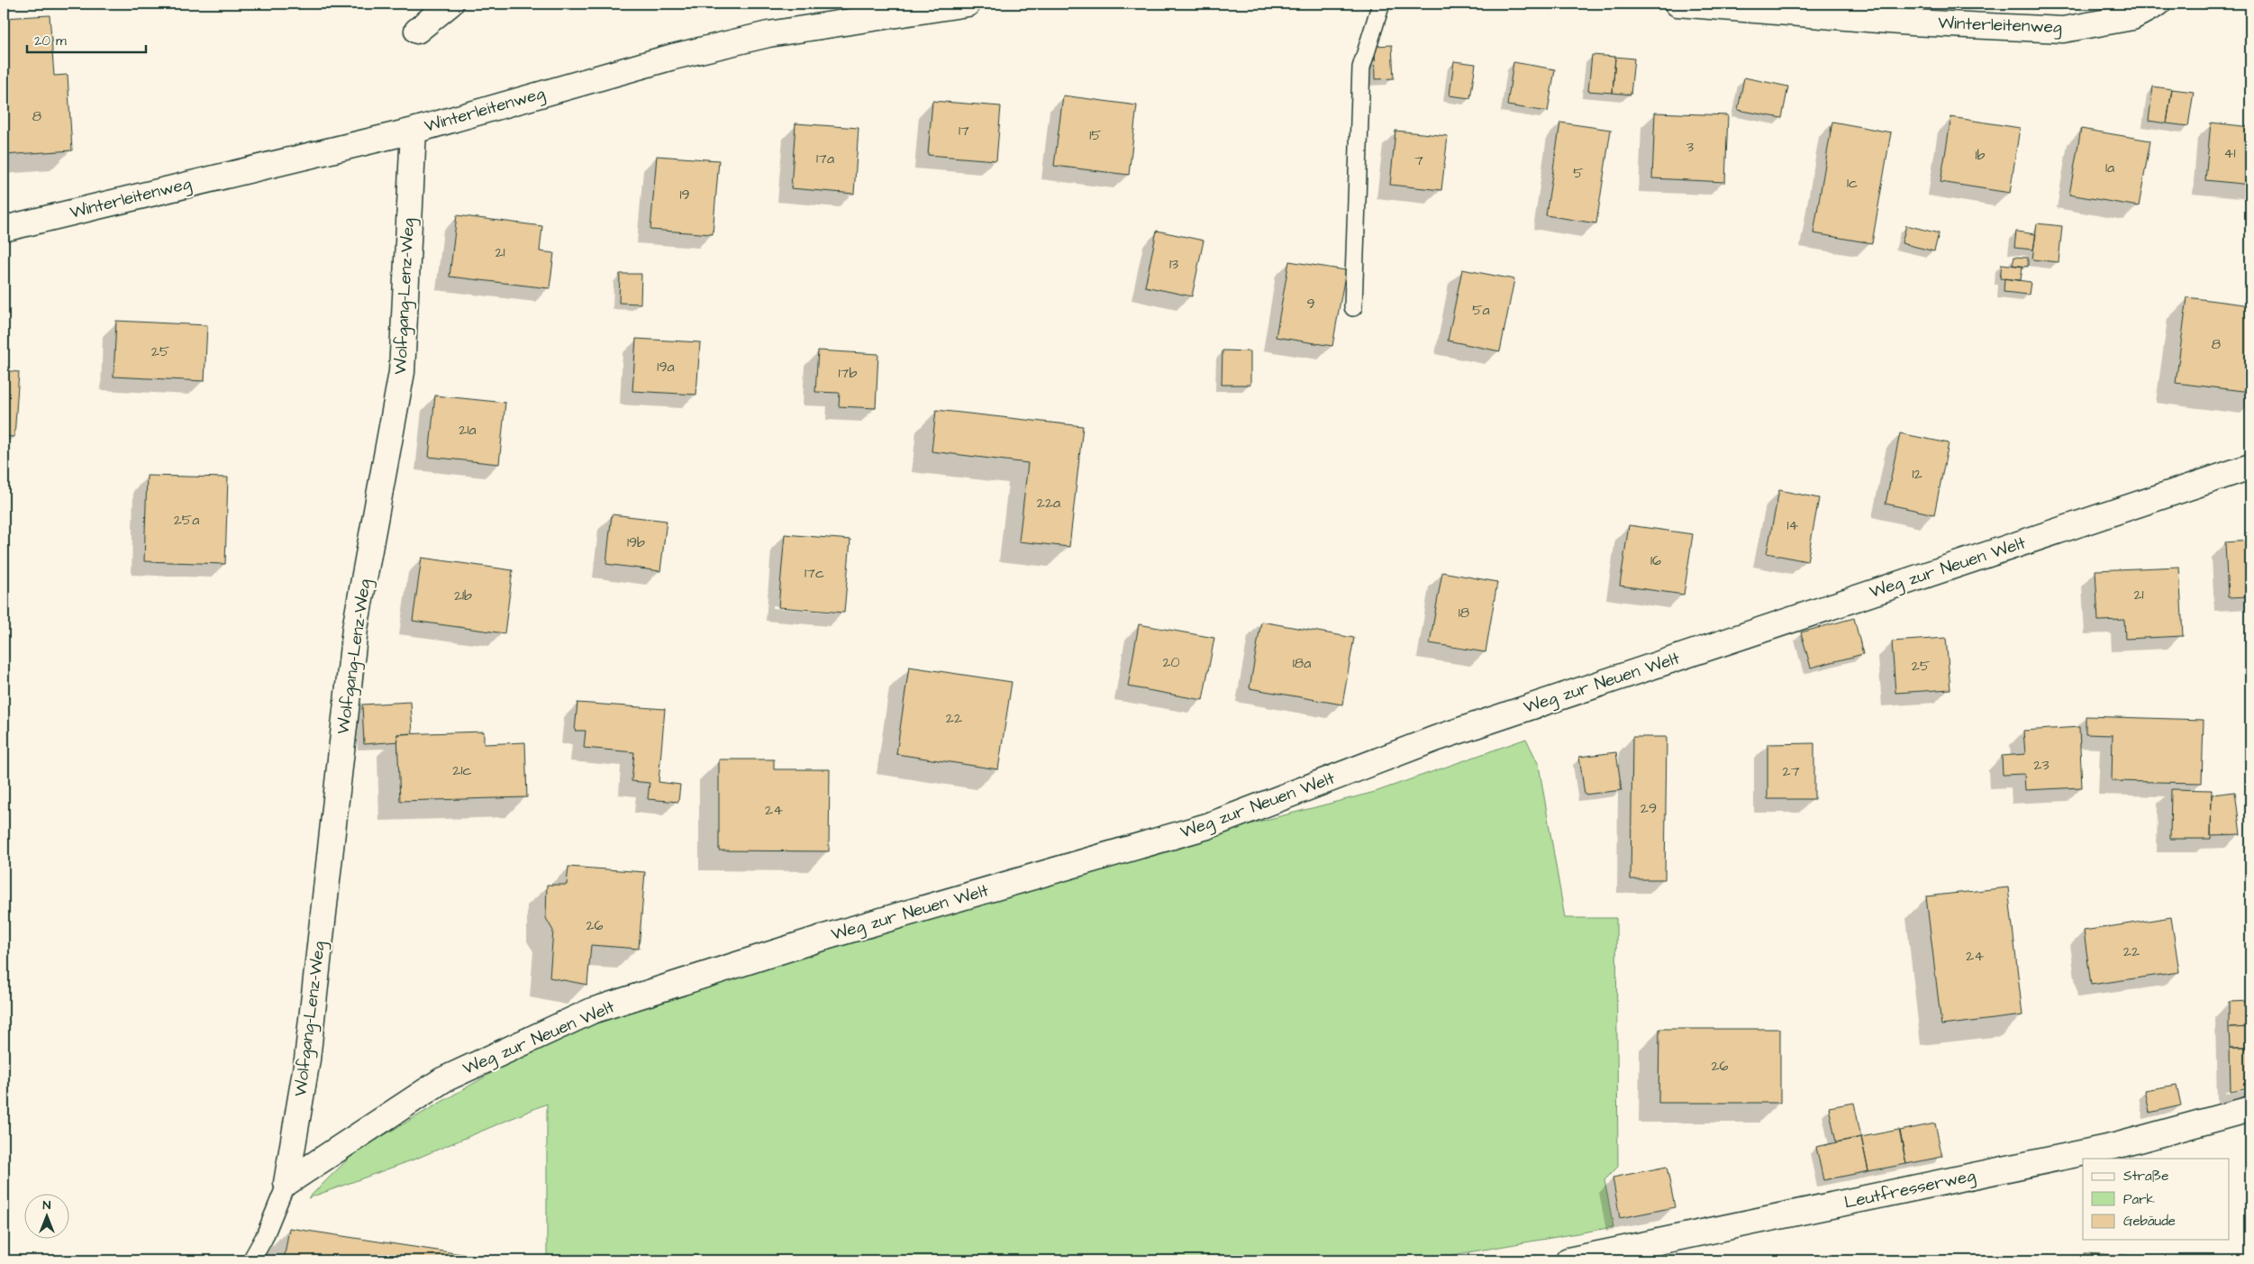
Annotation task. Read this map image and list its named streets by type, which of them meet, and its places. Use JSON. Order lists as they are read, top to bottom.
{
  "streets": {
    "street": [
      "Winterleitenweg",
      "Wolfgang-Lenz-Weg",
      "Weg zur Neuen Welt",
      "Leutfresserweg"
    ]
  },
  "crossings": [
    ["Winterleitenweg", "Wolfgang-Lenz-Weg"],
    ["Wolfgang-Lenz-Weg", "Weg zur Neuen Welt"]
  ],
  "house_numbers": [
    "8",
    "17",
    "15",
    "3",
    "41",
    "1b",
    "17a",
    "7",
    "1a",
    "5",
    "1c",
    "19",
    "21",
    "13",
    "9",
    "5a",
    "8",
    "25",
    "19a",
    "17b",
    "21a",
    "12",
    "22a",
    "25a",
    "14",
    "19b",
    "16",
    "17c",
    "21",
    "21b",
    "18",
    "20",
    "18a",
    "25",
    "22",
    "23",
    "21c",
    "27",
    "29",
    "24",
    "26",
    "22",
    "24",
    "26"
  ],
  "legend": ["Straße", "Park", "Gebäude"],
  "scale_bar": "20 m",
  "north": "top"
}
